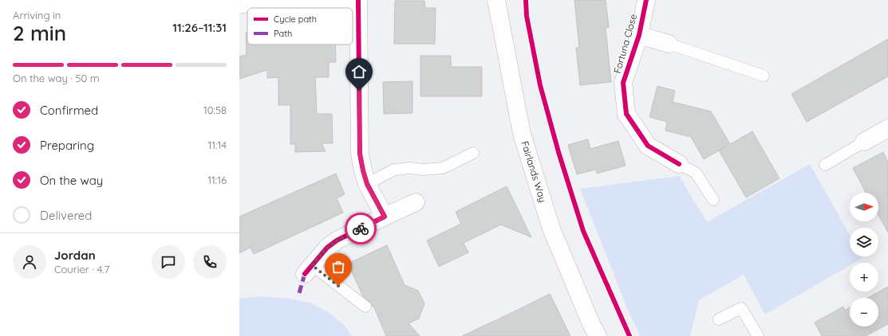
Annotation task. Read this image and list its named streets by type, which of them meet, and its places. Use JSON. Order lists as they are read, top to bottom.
{
  "streets": {
    "street": ["Fortuna Close", "Fairlands Way"]
  },
  "legend": ["Cycle path", "Path"],
  "north": "right",
  "page": {
    "heading": ["2 min", "Arriving in", "11:26–11:31"],
    "panel": ["Jordan", "Courier · 4.7"],
    "bar": "On the way · 50 m",
    "list": [
      ["Confirmed", "10:58"],
      ["Preparing", "11:14"],
      ["On the way", "11:16"],
      "Delivered"
    ],
    "map_buttons": ["+", "−"]
  }
}
